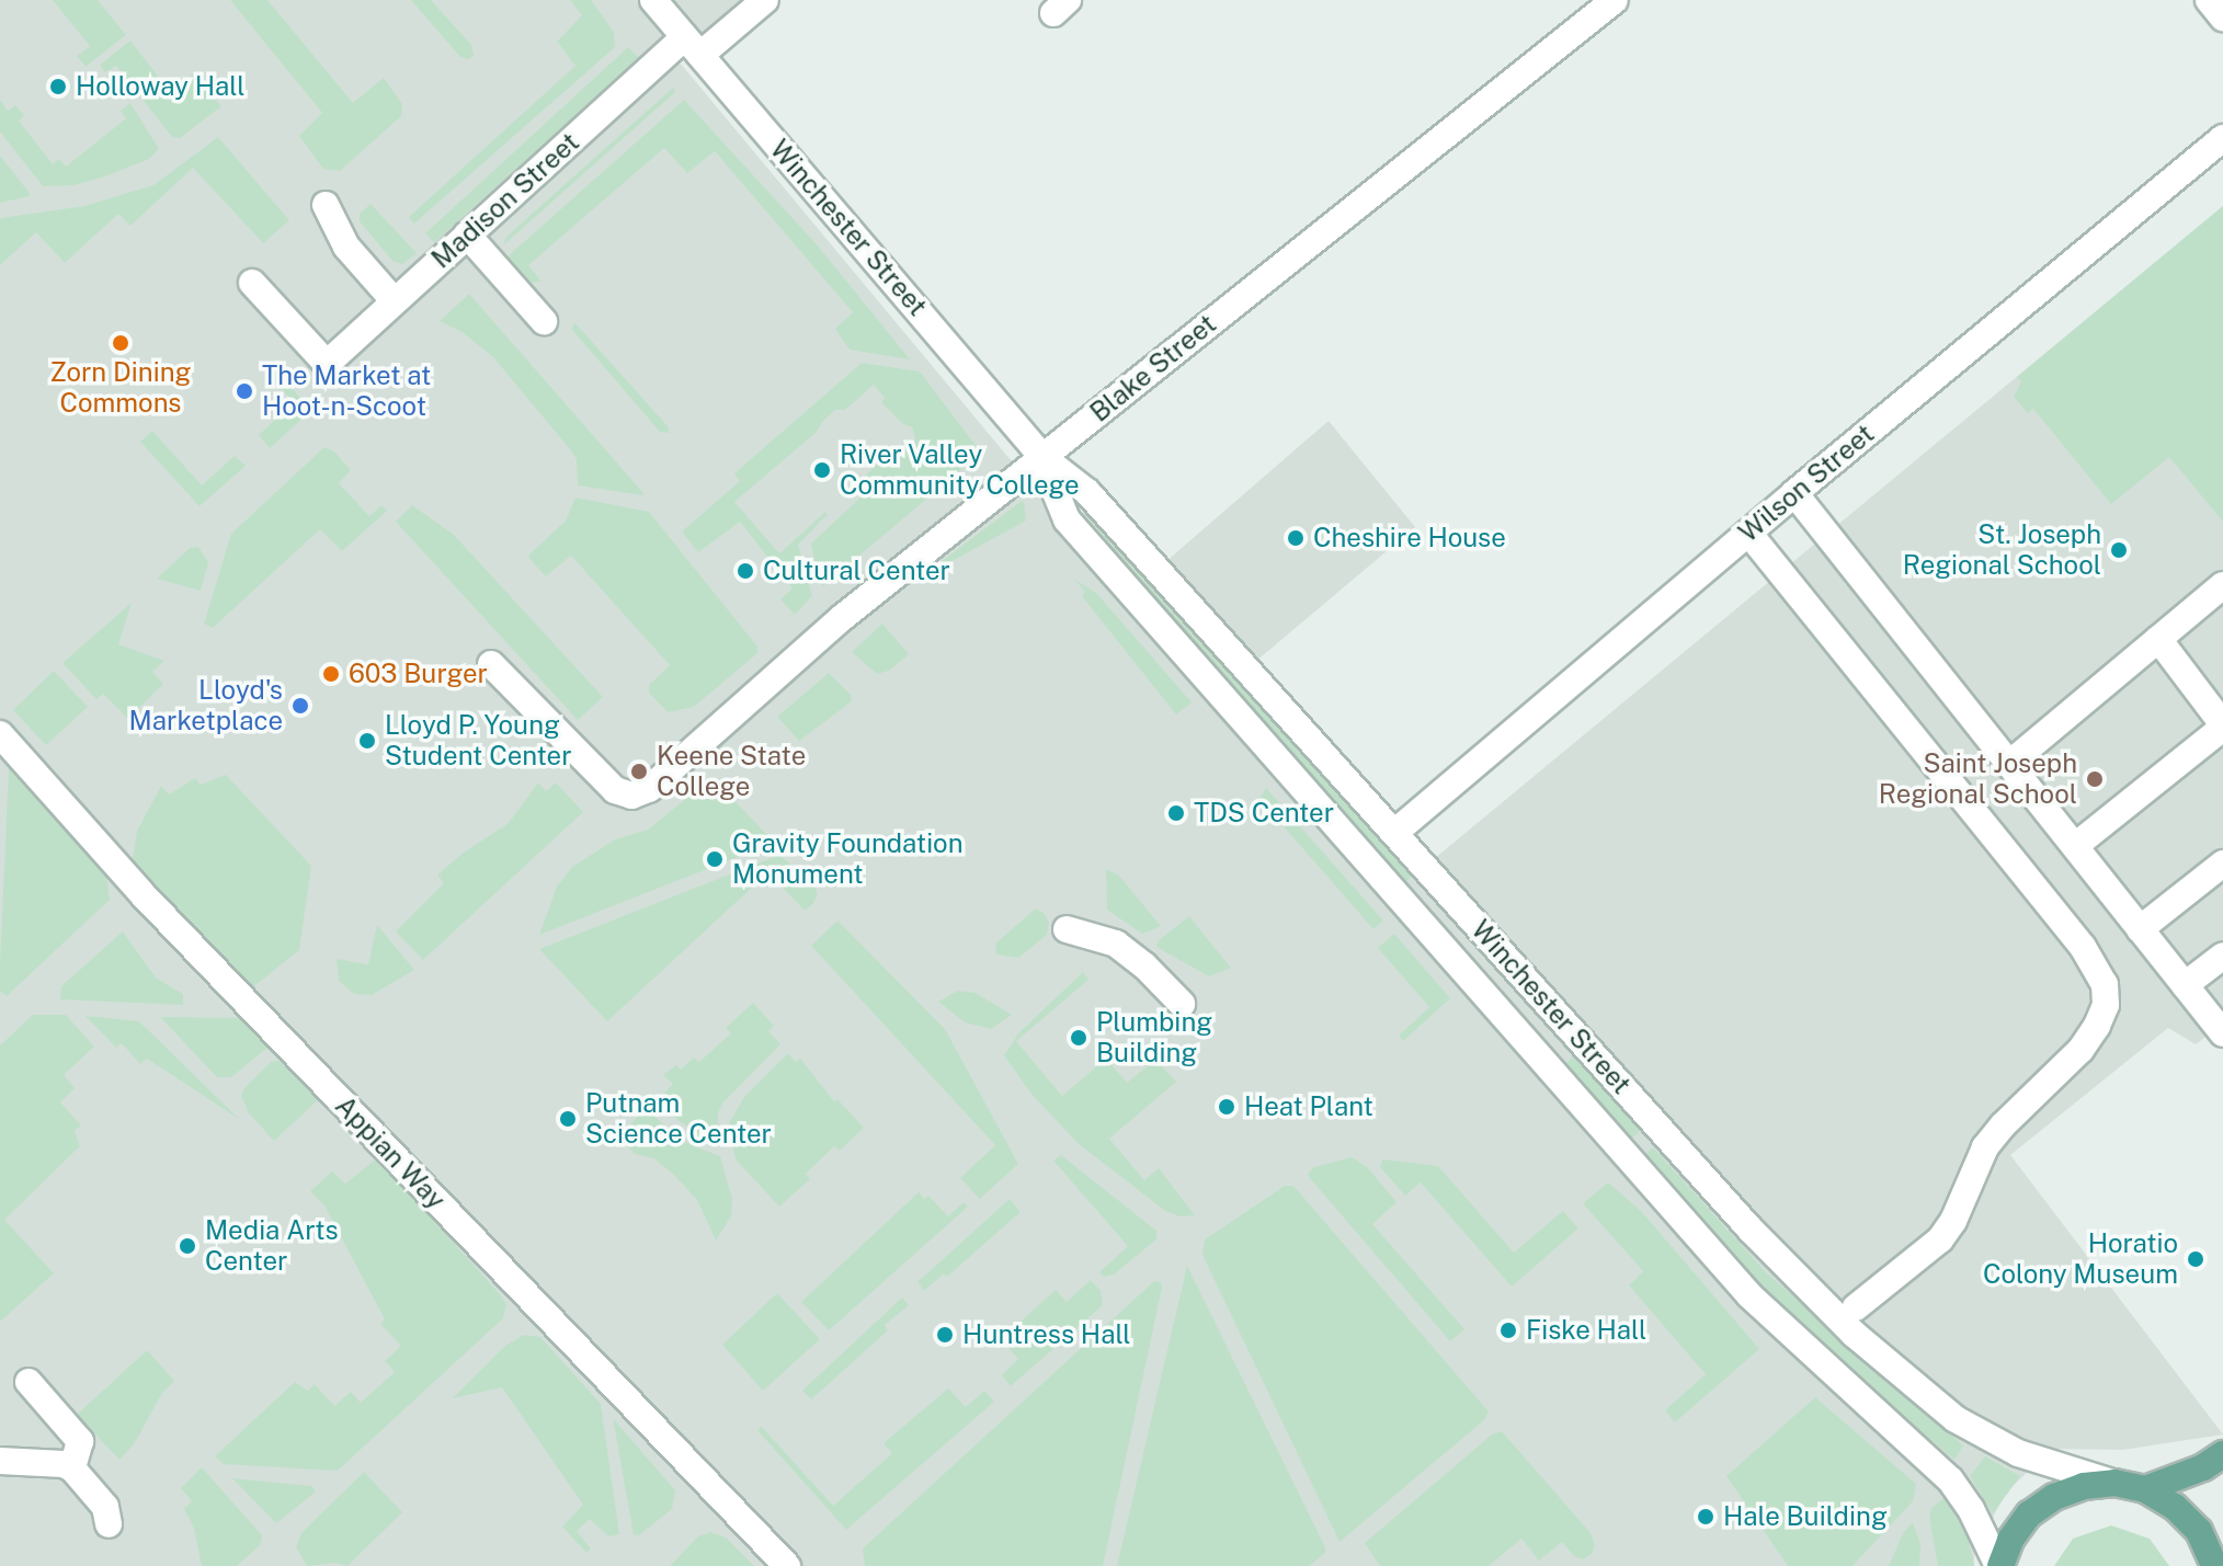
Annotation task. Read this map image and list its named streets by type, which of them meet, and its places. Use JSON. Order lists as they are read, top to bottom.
{
  "streets": {
    "street": [
      "Madison Street",
      "Winchester Street",
      "Blake Street",
      "Wilson Street",
      "Appian Way"
    ]
  },
  "crossings": [
    ["Madison Street", "Winchester Street"],
    ["Winchester Street", "Blake Street"],
    ["Winchester Street", "Wilson Street"]
  ],
  "places": [
    "Holloway Hall",
    "Zorn Dining Commons",
    "The Market at Hoot-n-Scoot",
    "River Valley Community College",
    "Cheshire House",
    "St. Joseph Regional School",
    "Cultural Center",
    "603 Burger",
    "Lloyd's Marketplace",
    "Lloyd P. Young Student Center",
    "Keene State College",
    "Saint Joseph Regional School",
    "TDS Center",
    "Gravity Foundation Monument",
    "Plumbing Building",
    "Heat Plant",
    "Putnam Science Center",
    "Media Arts Center",
    "Horatio Colony Museum",
    "Fiske Hall",
    "Huntress Hall",
    "Hale Building"
  ]
}
